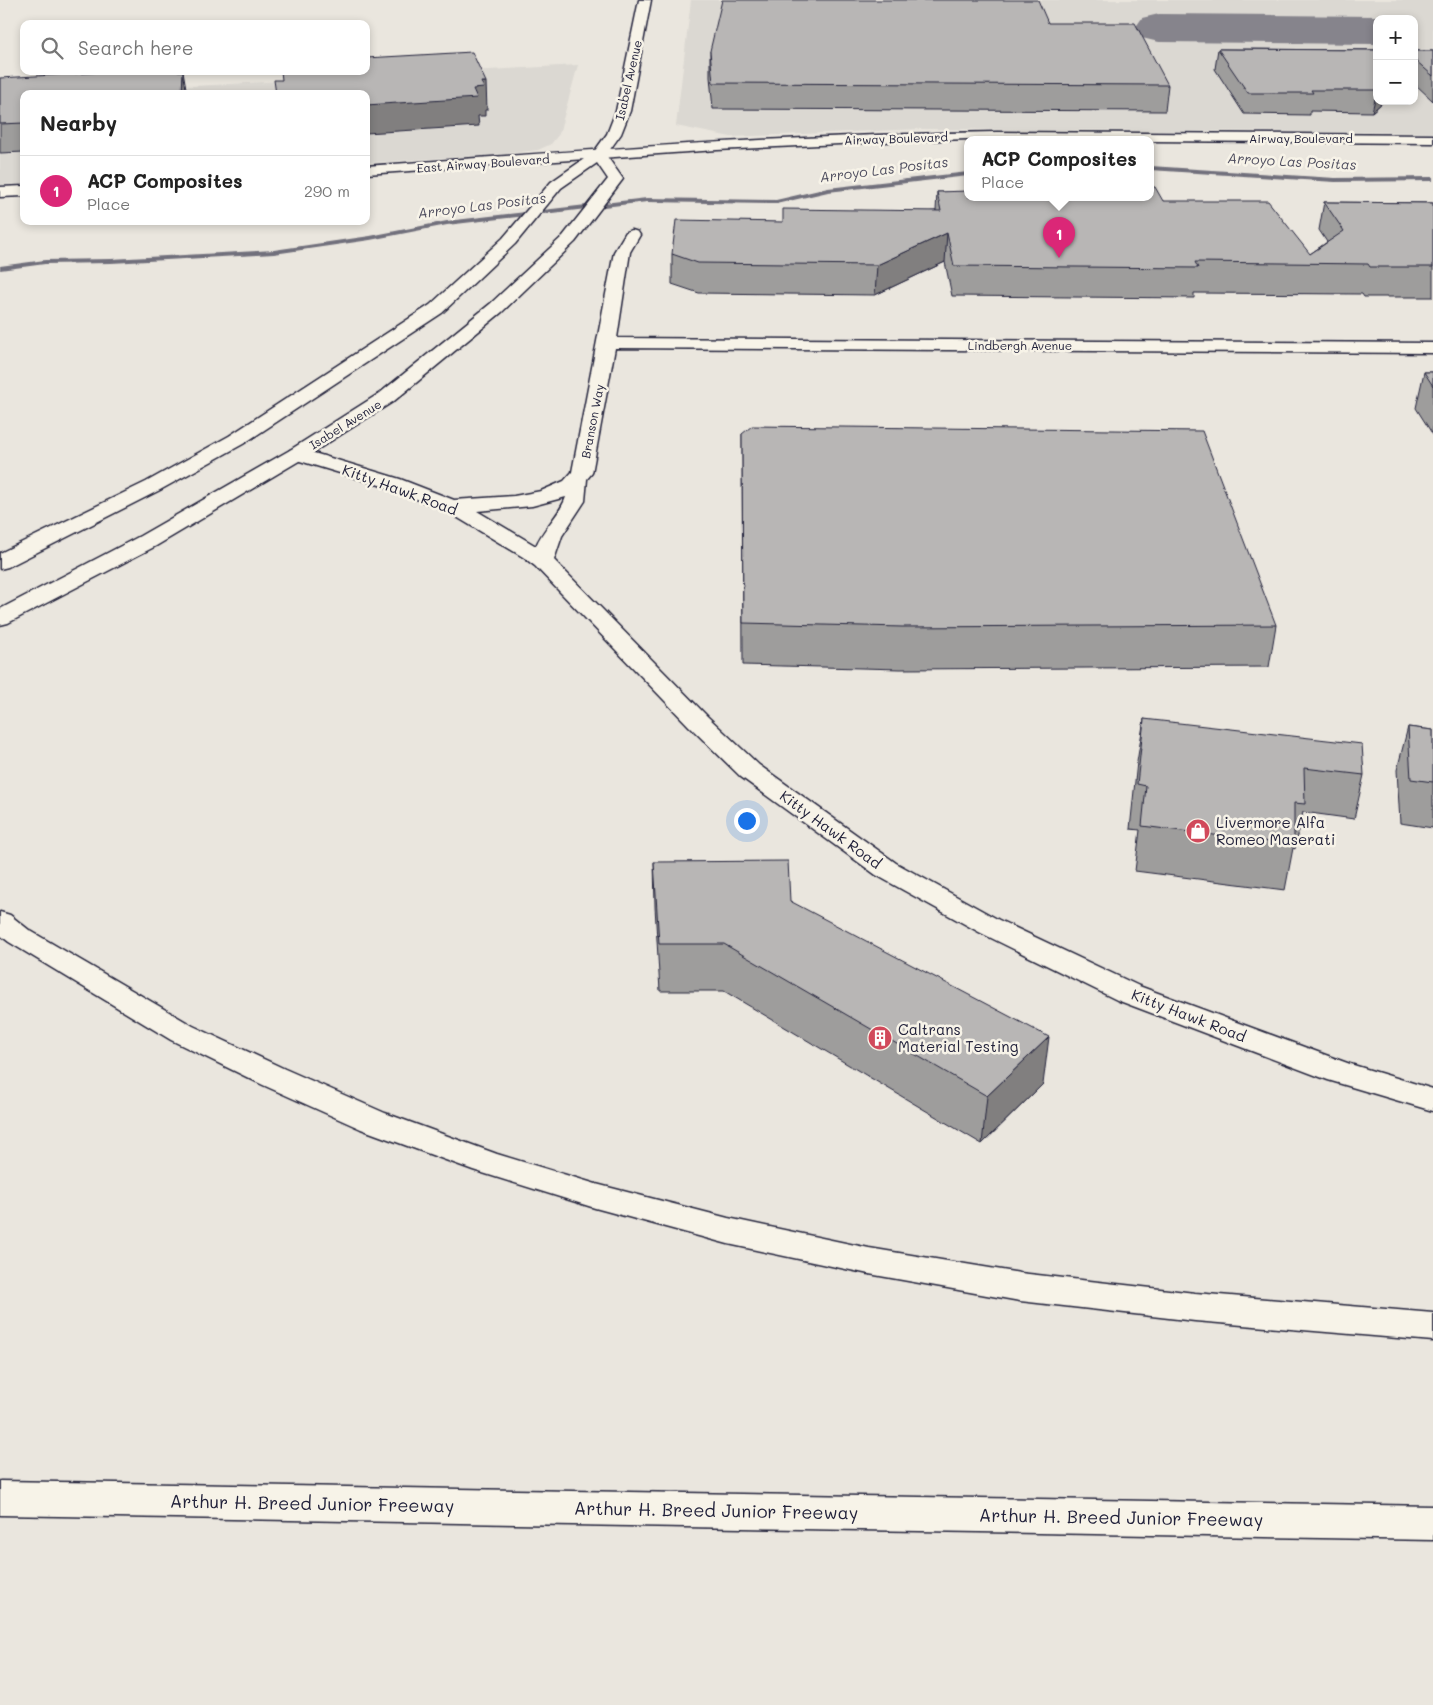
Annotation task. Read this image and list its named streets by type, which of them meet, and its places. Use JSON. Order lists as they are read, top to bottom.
{
  "streets": {
    "main road": [
      "Isabel Avenue",
      "Airway Boulevard",
      "East Airway Boulevard",
      "Lindbergh Avenue",
      "Branson Way",
      "Kitty Hawk Road",
      "Arthur H. Breed Junior Freeway"
    ]
  },
  "crossings": [
    ["Isabel Avenue", "Airway Boulevard"],
    ["Isabel Avenue", "East Airway Boulevard"],
    ["Isabel Avenue", "Kitty Hawk Road"],
    ["Airway Boulevard", "East Airway Boulevard"],
    ["Lindbergh Avenue", "Branson Way"],
    ["Branson Way", "Kitty Hawk Road"]
  ],
  "water": ["Arroyo Las Positas"],
  "places": {
    "shop": ["Livermore Alfa Romeo Maserati"],
    "building": ["Caltrans Material Testing"]
  },
  "page": {
    "map_buttons": ["+", "−"],
    "search": "Search here",
    "heading": "Nearby",
    "popup": ["ACP Composites", "Place"],
    "list": [
      {
        "mark": "1",
        "name": "ACP Composites",
        "note": "Place",
        "value": "290 m"
      }
    ],
    "pins": "1"
  }
}
